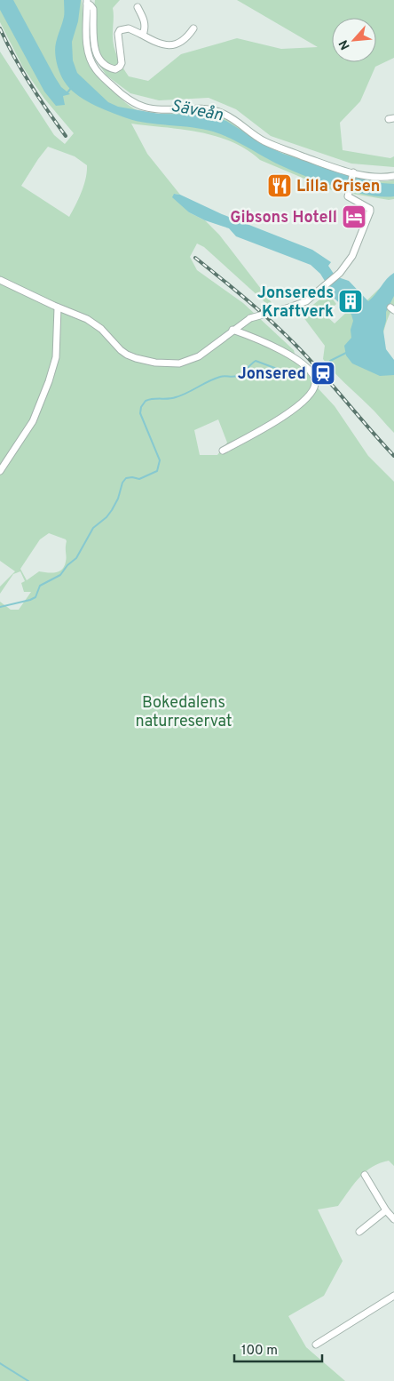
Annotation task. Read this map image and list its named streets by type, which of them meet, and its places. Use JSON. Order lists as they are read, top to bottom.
{
  "water": ["Säveån"],
  "parks": ["Bokedalens naturreservat"],
  "places": {
    "restaurant": ["Lilla Grisen"],
    "hotel": ["Gibsons Hotell"],
    "building": ["Jonsereds Kraftverk"],
    "station": ["Jonsered"]
  },
  "scale_bar": "100 m",
  "north": "bottom left"
}
